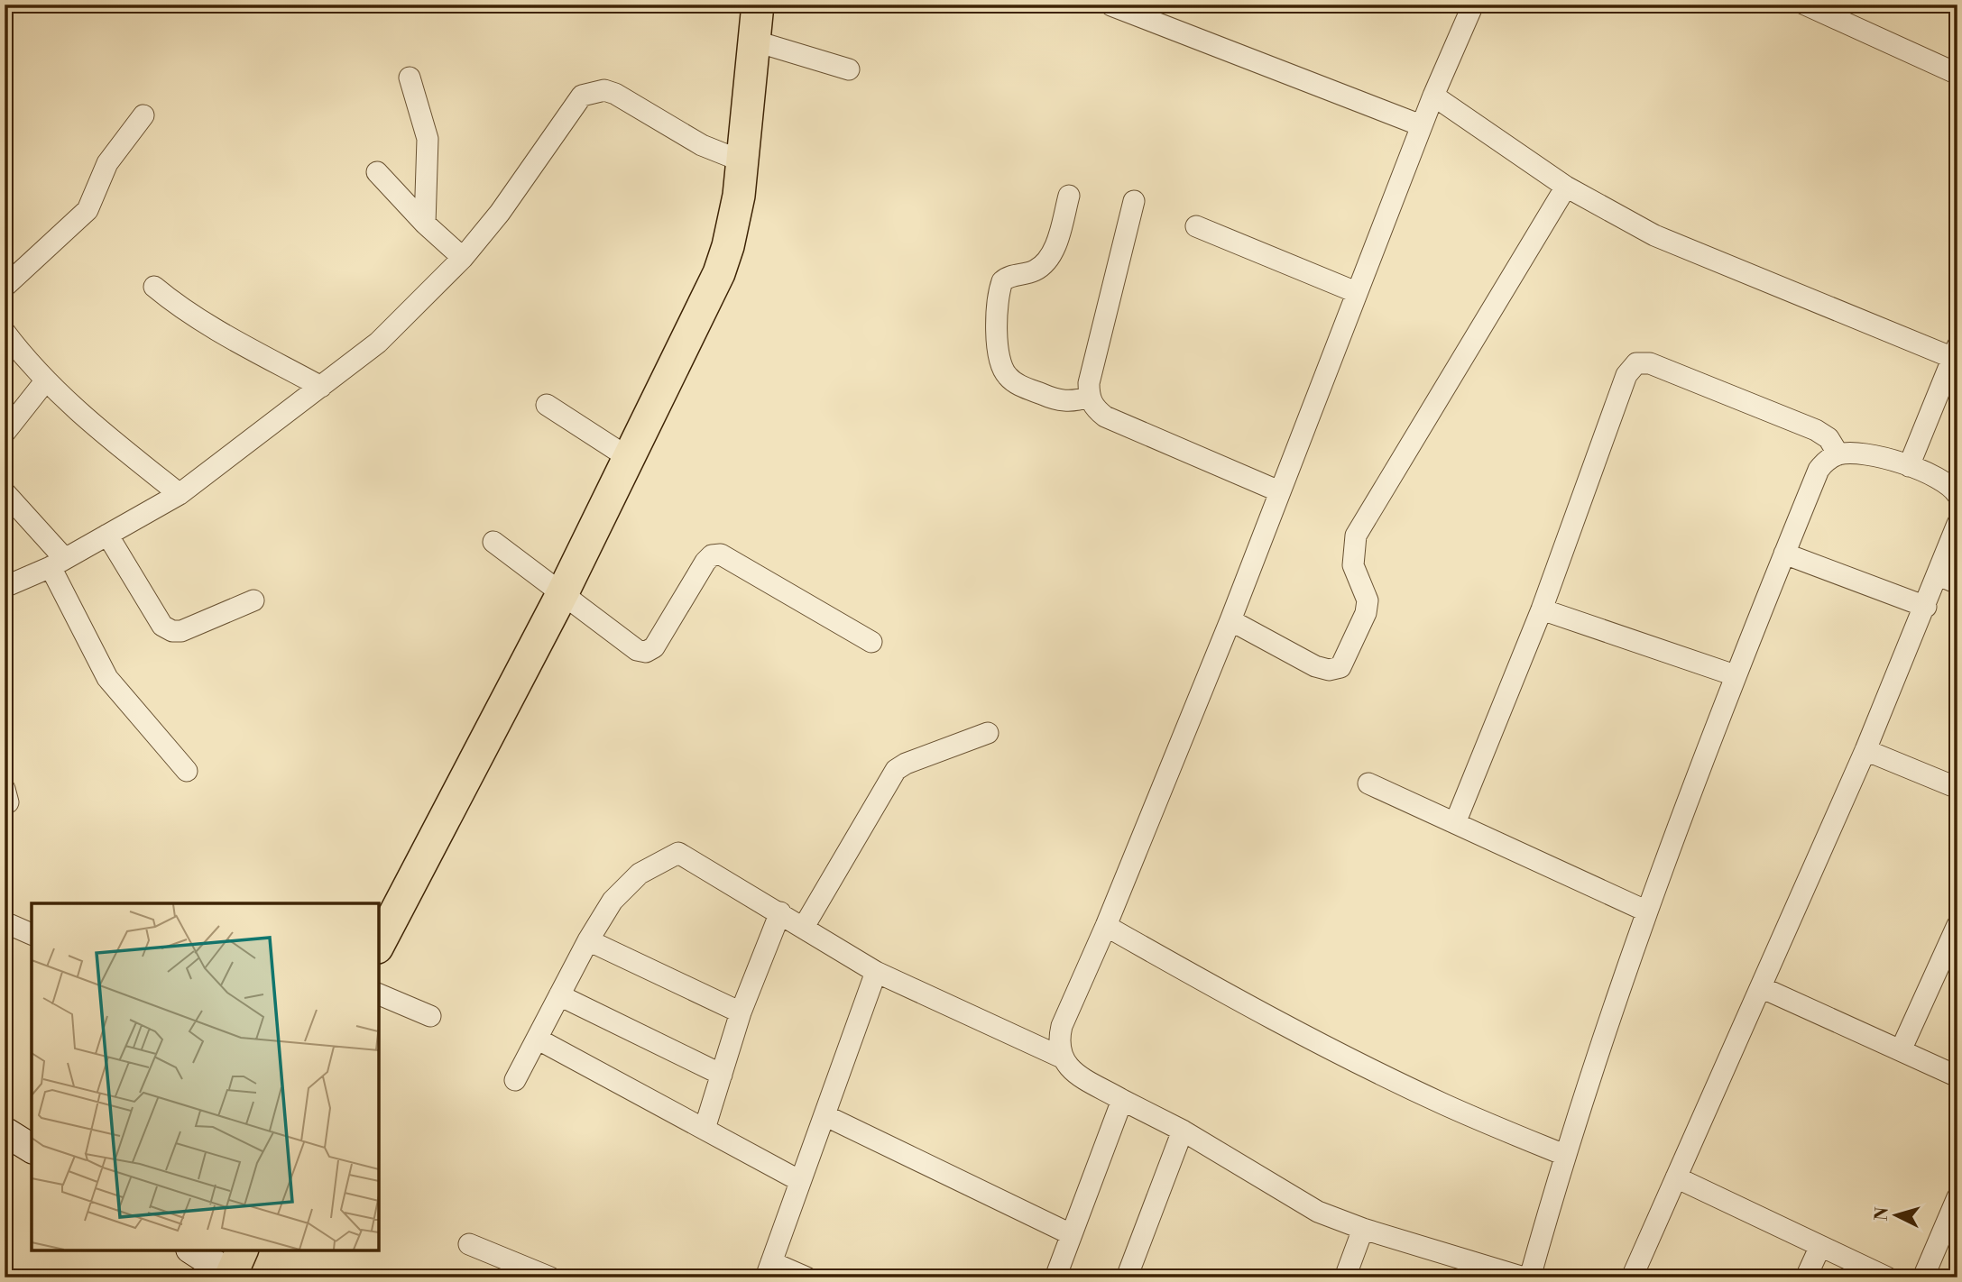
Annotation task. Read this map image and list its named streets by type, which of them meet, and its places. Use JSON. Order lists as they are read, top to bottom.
{
  "north": "left"
}
